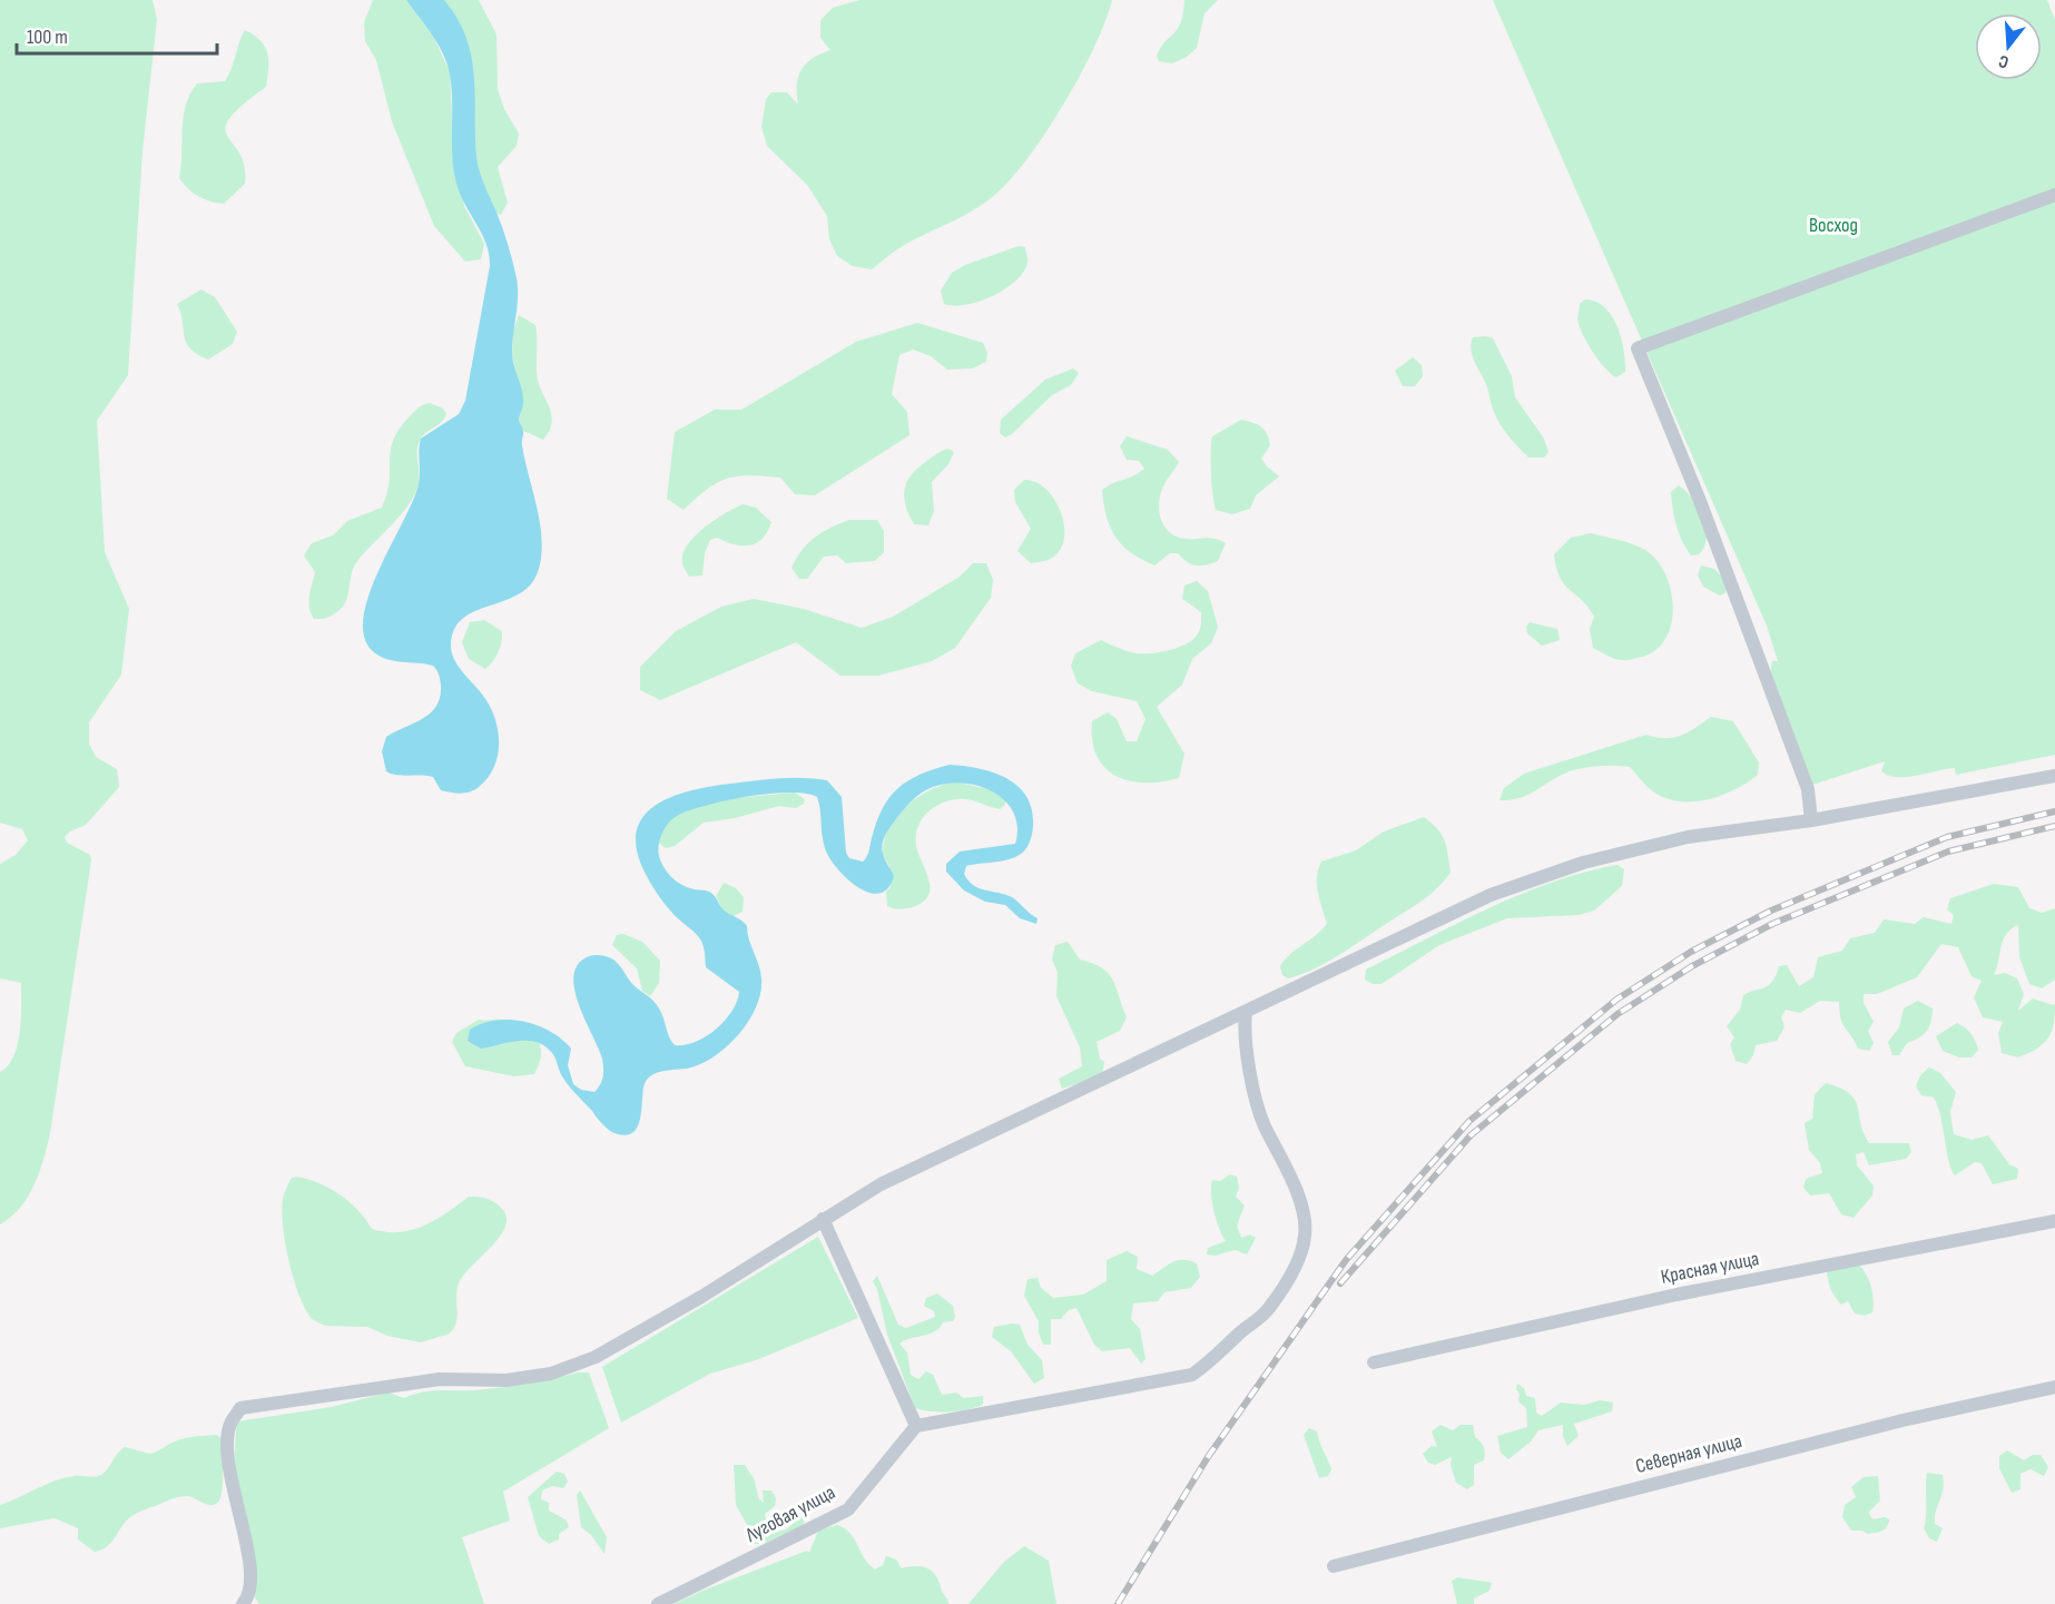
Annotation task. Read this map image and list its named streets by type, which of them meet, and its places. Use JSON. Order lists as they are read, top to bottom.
{
  "streets": {
    "street": ["Красная улица", "Северная улица", "Луговая улица"]
  },
  "parks": ["Восход"],
  "scale_bar": "100 m",
  "north": "bottom"
}
